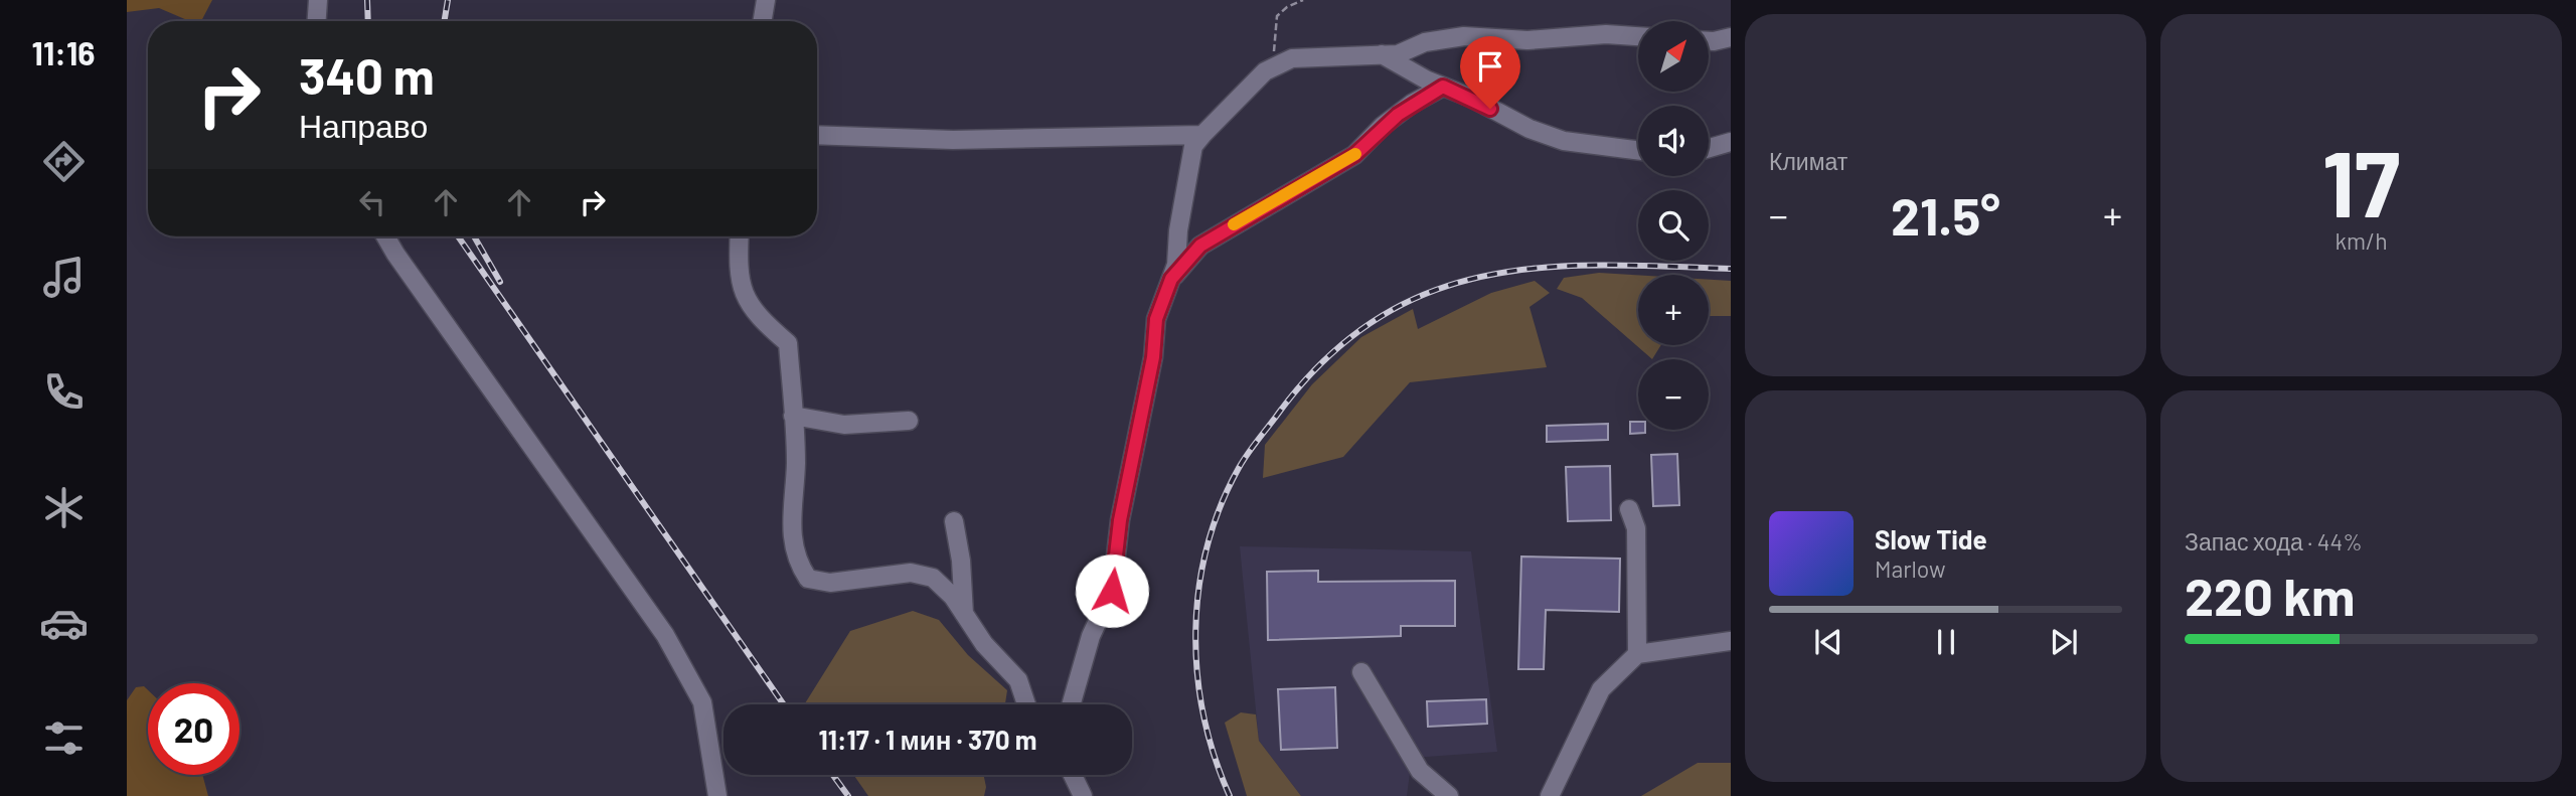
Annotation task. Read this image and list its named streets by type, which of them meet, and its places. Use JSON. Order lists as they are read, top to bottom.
{
  "north": "top right",
  "page": {
    "tabs": "11:16",
    "tile": [
      "Климат",
      ["17", "km/h"],
      ["Запас хода · 44%", "220 km"]
    ],
    "map_buttons": ["+", "−"],
    "turn": ["340 m", "Направо"],
    "heat": ["−", "21.5°", "+"],
    "song": ["Slow Tide", "Marlow"],
    "limit": "20",
    "trip": "11:17 · 1 мин · 370 m"
  }
}
